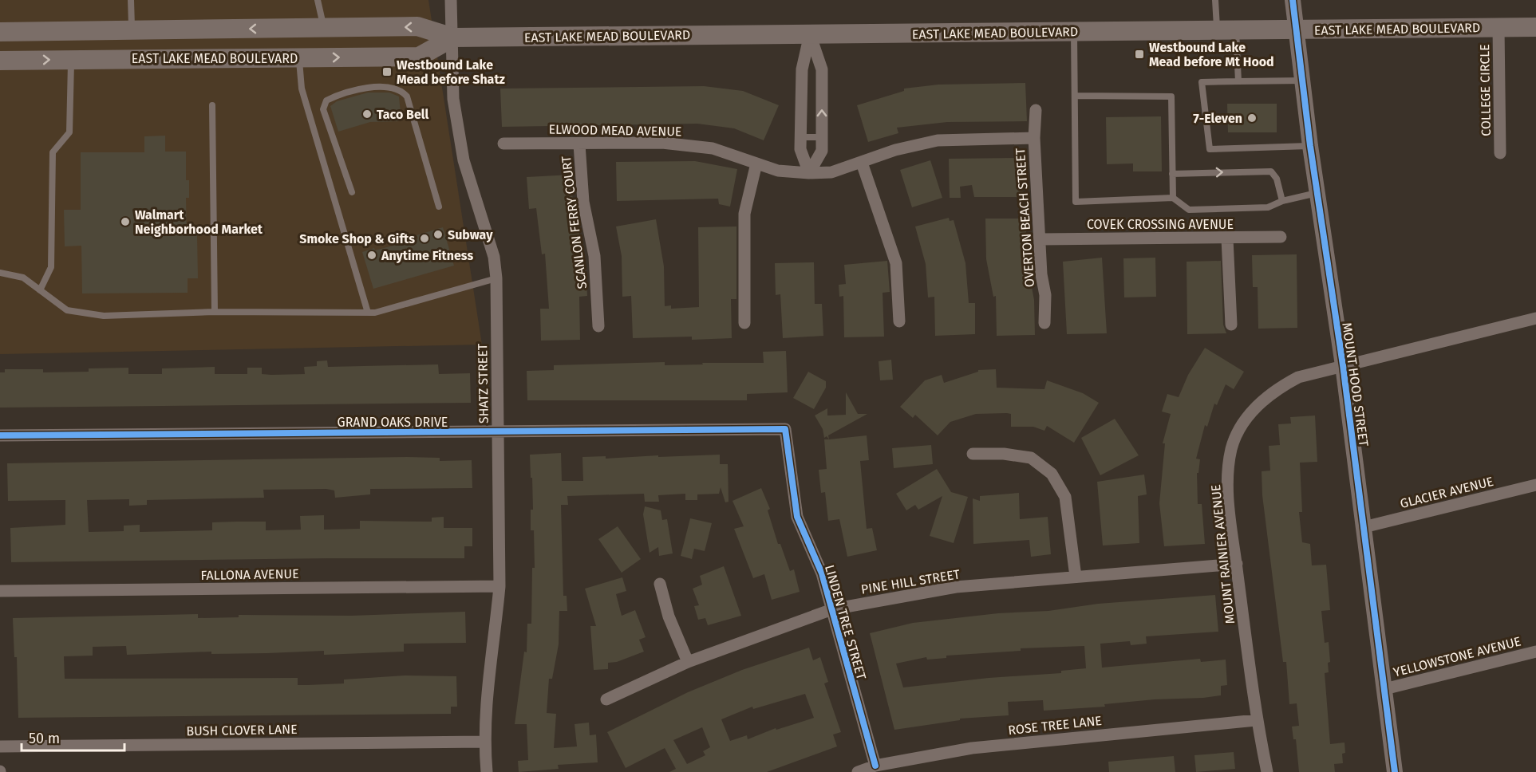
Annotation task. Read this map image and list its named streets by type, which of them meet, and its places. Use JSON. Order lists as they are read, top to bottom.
{
  "streets": {
    "main road": ["EAST LAKE MEAD BOULEVARD"],
    "street": [
      "COLLEGE CIRCLE",
      "ELWOOD MEAD AVENUE",
      "OVERTON BEACH STREET",
      "SCANLON FERRY COURT",
      "COVEK CROSSING AVENUE",
      "SHATZ STREET",
      "MOUNT HOOD STREET",
      "GRAND OAKS DRIVE",
      "GLACIER AVENUE",
      "MOUNT RAINIER AVENUE",
      "FALLONA AVENUE",
      "PINE HILL STREET",
      "LINDEN TREE STREET",
      "YELLOWSTONE AVENUE",
      "ROSE TREE LANE",
      "BUSH CLOVER LANE"
    ]
  },
  "crossings": [
    ["EAST LAKE MEAD BOULEVARD", "COLLEGE CIRCLE"],
    ["EAST LAKE MEAD BOULEVARD", "SHATZ STREET"],
    ["EAST LAKE MEAD BOULEVARD", "MOUNT HOOD STREET"],
    ["ELWOOD MEAD AVENUE", "OVERTON BEACH STREET"],
    ["ELWOOD MEAD AVENUE", "SCANLON FERRY COURT"],
    ["OVERTON BEACH STREET", "COVEK CROSSING AVENUE"],
    ["SHATZ STREET", "GRAND OAKS DRIVE"],
    ["SHATZ STREET", "FALLONA AVENUE"],
    ["SHATZ STREET", "BUSH CLOVER LANE"],
    ["MOUNT HOOD STREET", "GLACIER AVENUE"],
    ["MOUNT HOOD STREET", "MOUNT RAINIER AVENUE"],
    ["MOUNT HOOD STREET", "YELLOWSTONE AVENUE"],
    ["GRAND OAKS DRIVE", "LINDEN TREE STREET"],
    ["MOUNT RAINIER AVENUE", "PINE HILL STREET"],
    ["MOUNT RAINIER AVENUE", "ROSE TREE LANE"],
    ["PINE HILL STREET", "LINDEN TREE STREET"],
    ["LINDEN TREE STREET", "ROSE TREE LANE"]
  ],
  "places": {
    "transit": ["Westbound Lake Mead before Mt Hood", "Westbound Lake Mead before Shatz"],
    "other": [
      "Taco Bell",
      "7-Eleven",
      "Walmart Neighborhood Market",
      "Subway",
      "Smoke Shop & Gifts",
      "Anytime Fitness"
    ]
  },
  "scale_bar": "50 m"
}
